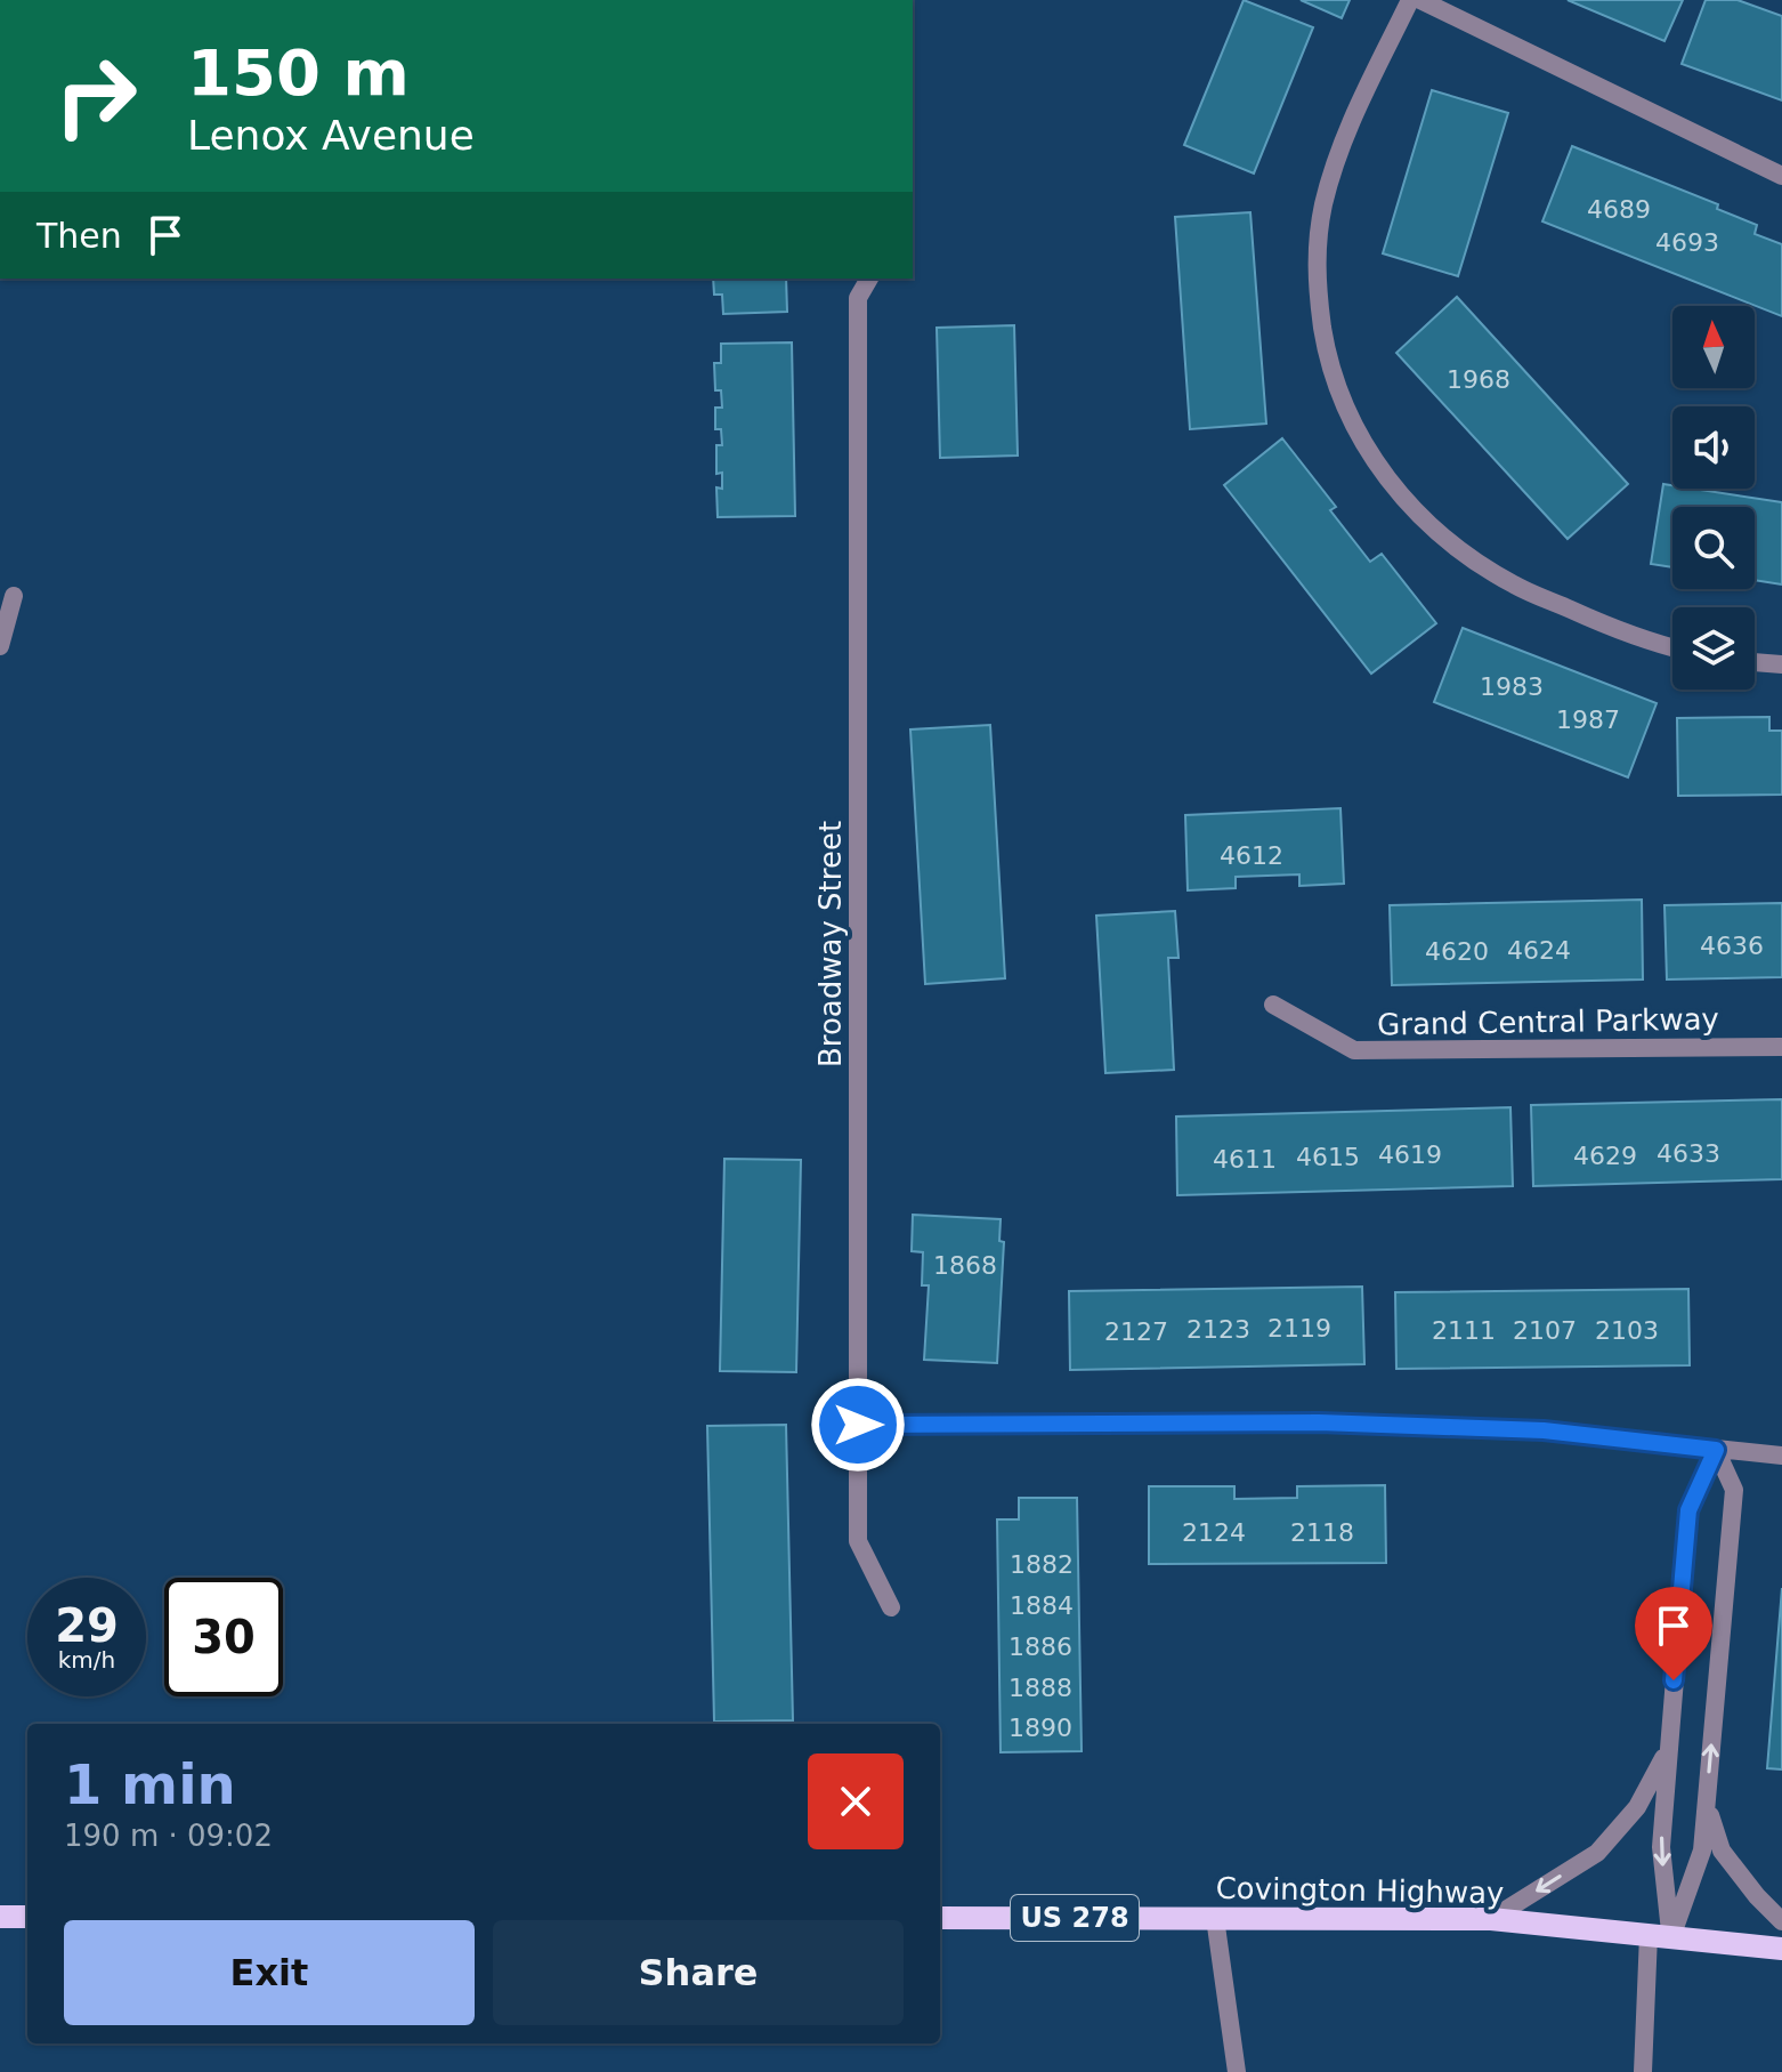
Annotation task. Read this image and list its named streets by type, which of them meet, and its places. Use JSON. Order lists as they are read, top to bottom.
{
  "streets": {
    "main road": ["Covington Highway", "US 278"],
    "street": ["Broadway Street", "Grand Central Parkway"]
  },
  "house_numbers": [
    "4689",
    "4693",
    "1968",
    "1983",
    "1987",
    "4612",
    "4636",
    "4624",
    "4620",
    "4633",
    "4619",
    "4629",
    "4615",
    "4611",
    "1868",
    "2119",
    "2123",
    "2111",
    "2107",
    "2103",
    "2127",
    "2124",
    "2118",
    "1882",
    "1884",
    "1886",
    "1888",
    "1890"
  ],
  "north": "top",
  "page": {
    "turn": ["150 m", "Lenox Avenue"],
    "then": "Then",
    "speed": "29 km/h",
    "limit": "30",
    "heading": ["1 min", "190 m · 09:02"],
    "buttons": ["Exit", "Share"]
  }
}
